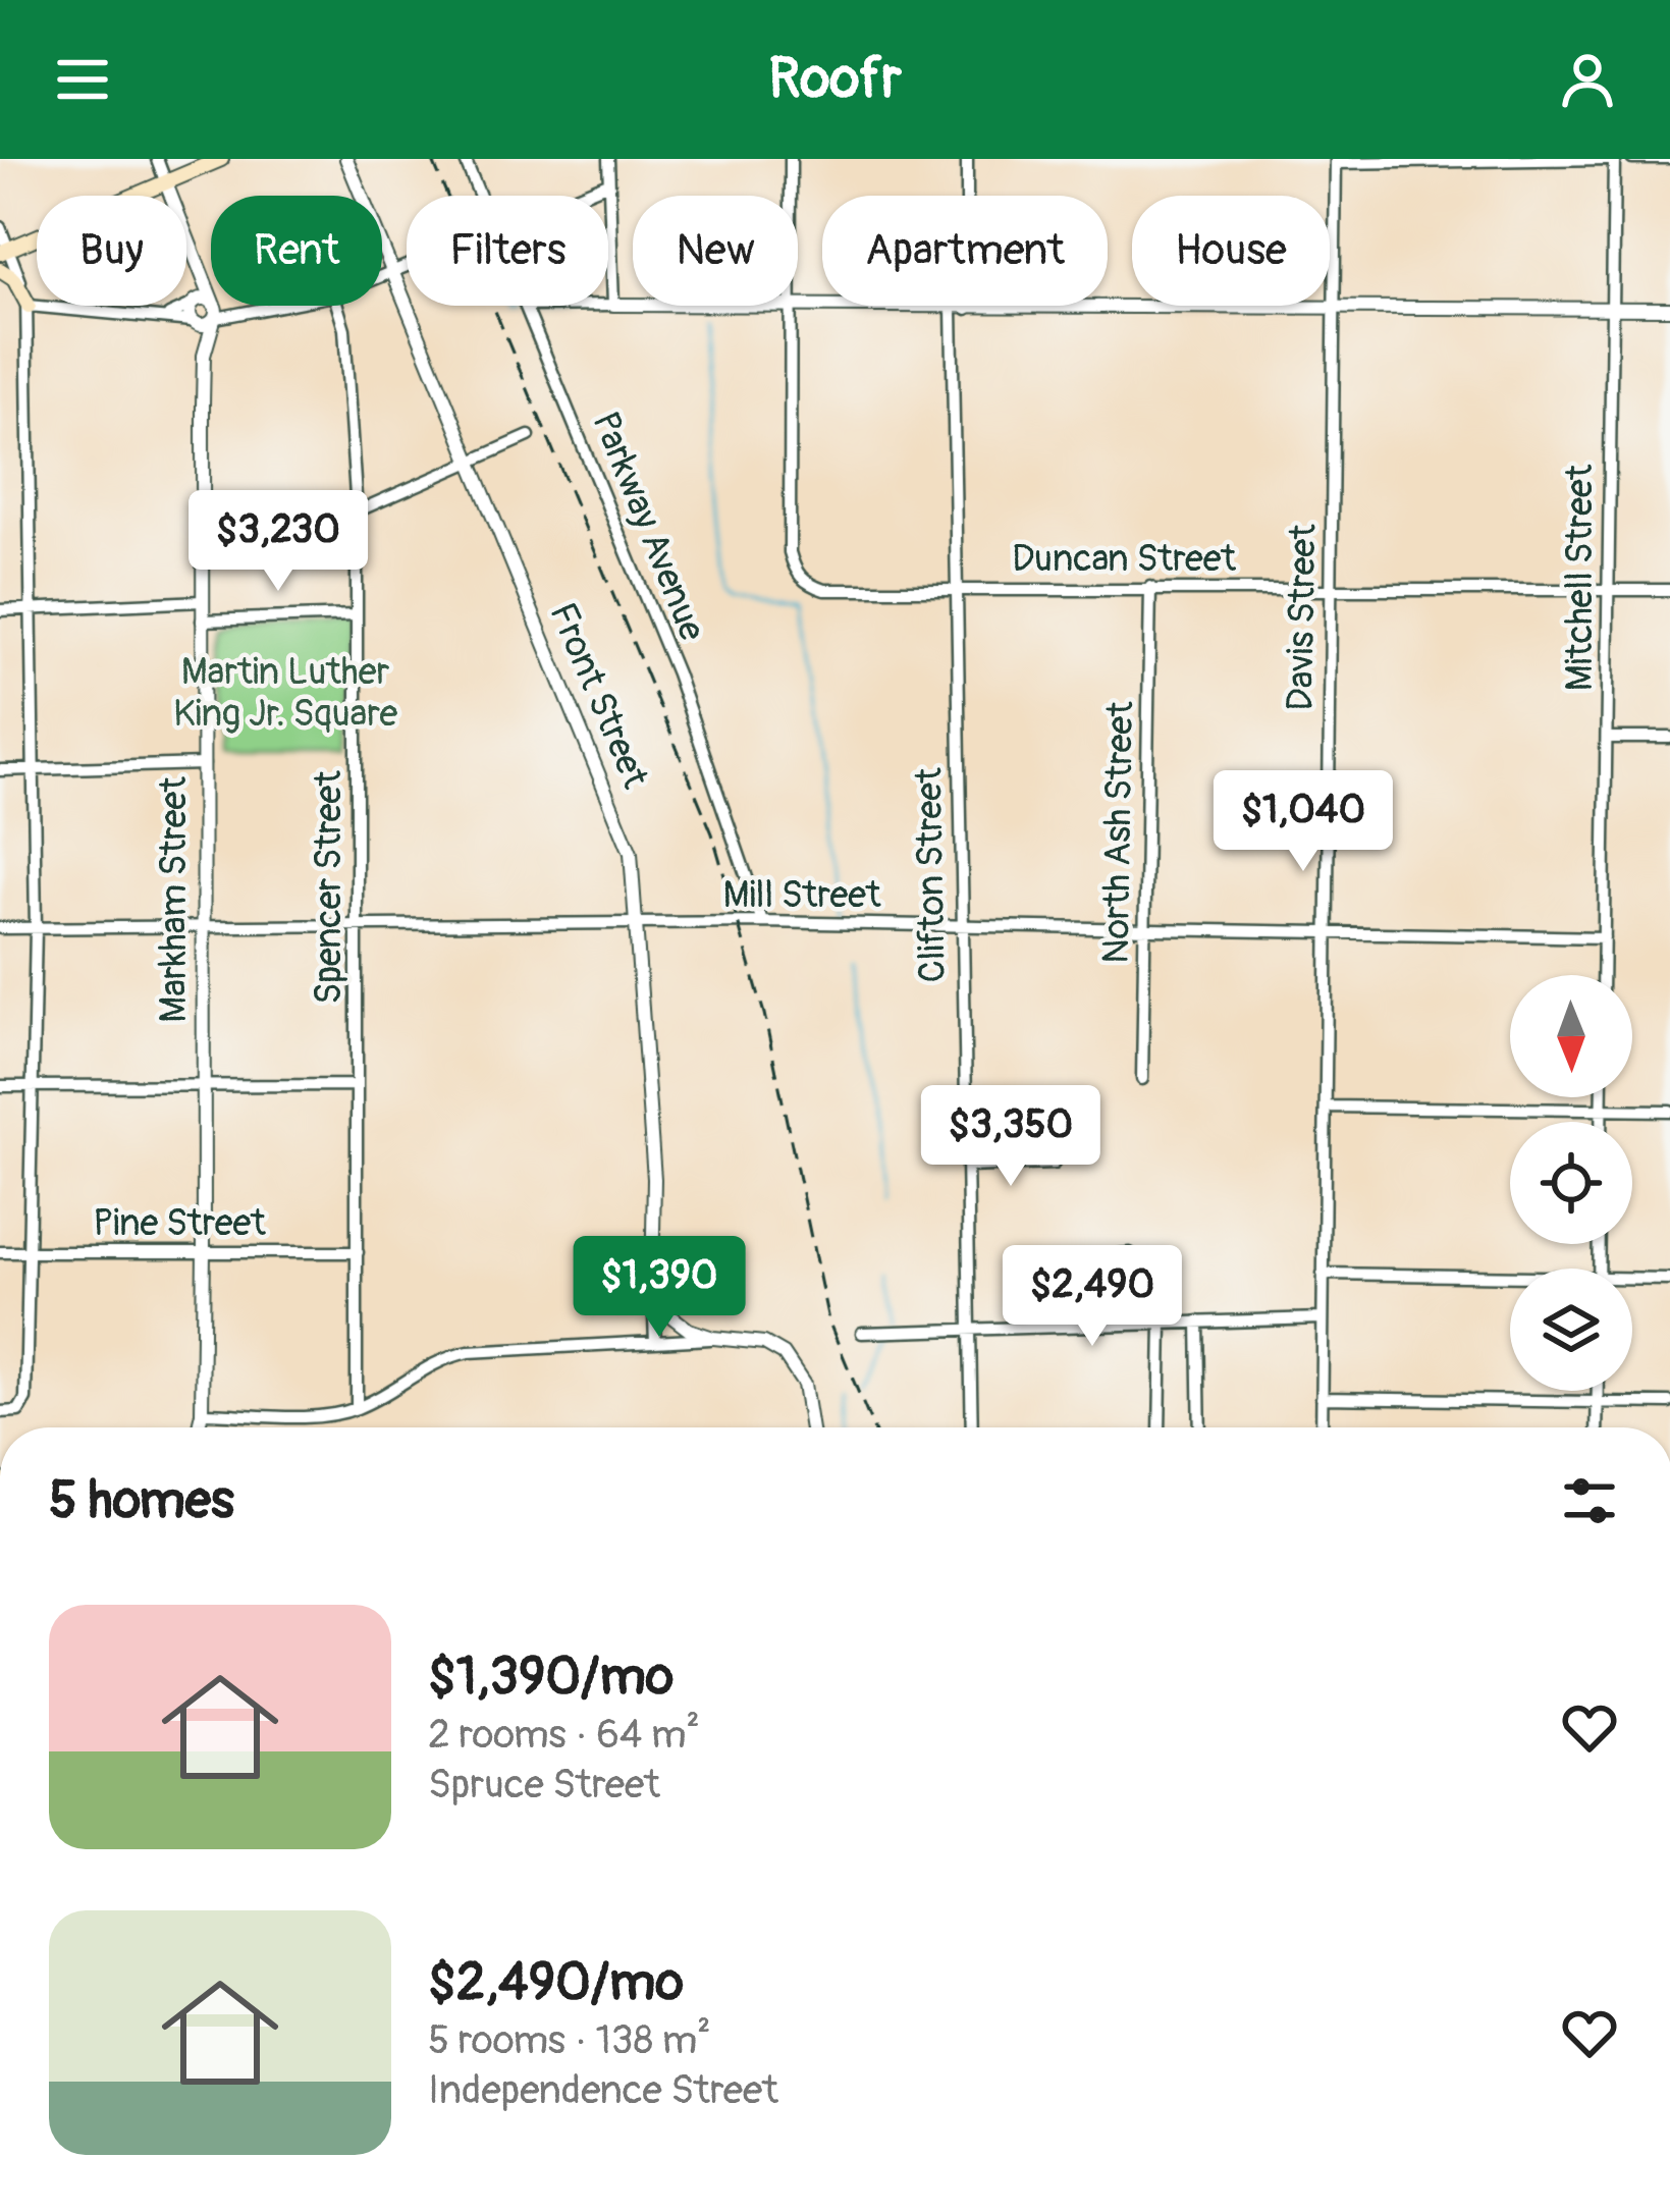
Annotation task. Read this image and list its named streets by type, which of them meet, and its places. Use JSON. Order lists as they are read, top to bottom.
{
  "streets": {
    "street": [
      "Parkway Avenue",
      "Duncan Street",
      "Mitchell Street",
      "Davis Street",
      "Front Street",
      "North Ash Street",
      "Clifton Street",
      "Spencer Street",
      "Mill Street",
      "Markham Street",
      "Pine Street"
    ]
  },
  "crossings": [
    ["Parkway Avenue", "Mill Street"],
    ["Duncan Street", "Mitchell Street"],
    ["Duncan Street", "Davis Street"],
    ["Duncan Street", "North Ash Street"],
    ["Duncan Street", "Clifton Street"],
    ["Mitchell Street", "Mill Street"],
    ["Davis Street", "Mill Street"],
    ["Front Street", "Mill Street"],
    ["North Ash Street", "Mill Street"],
    ["Clifton Street", "Mill Street"],
    ["Spencer Street", "Mill Street"],
    ["Spencer Street", "Pine Street"],
    ["Mill Street", "Markham Street"],
    ["Markham Street", "Pine Street"]
  ],
  "parks": ["Martin Luther King Jr. Square"],
  "north": "bottom",
  "page": {
    "header": "Roofr",
    "chip": [
      "Buy",
      "Rent",
      "Filters",
      "New",
      "Apartment",
      "House"
    ],
    "price": [
      "$3,230",
      "$1,040",
      "$3,350",
      "$1,390",
      "$2,490"
    ],
    "heading": "5 homes",
    "list": [
      {
        "name": "$1,390/mo",
        "note": "2 rooms · 64 m² · Spruce Street"
      },
      {
        "name": "$2,490/mo",
        "note": "5 rooms · 138 m² · Independence Street"
      }
    ]
  }
}
